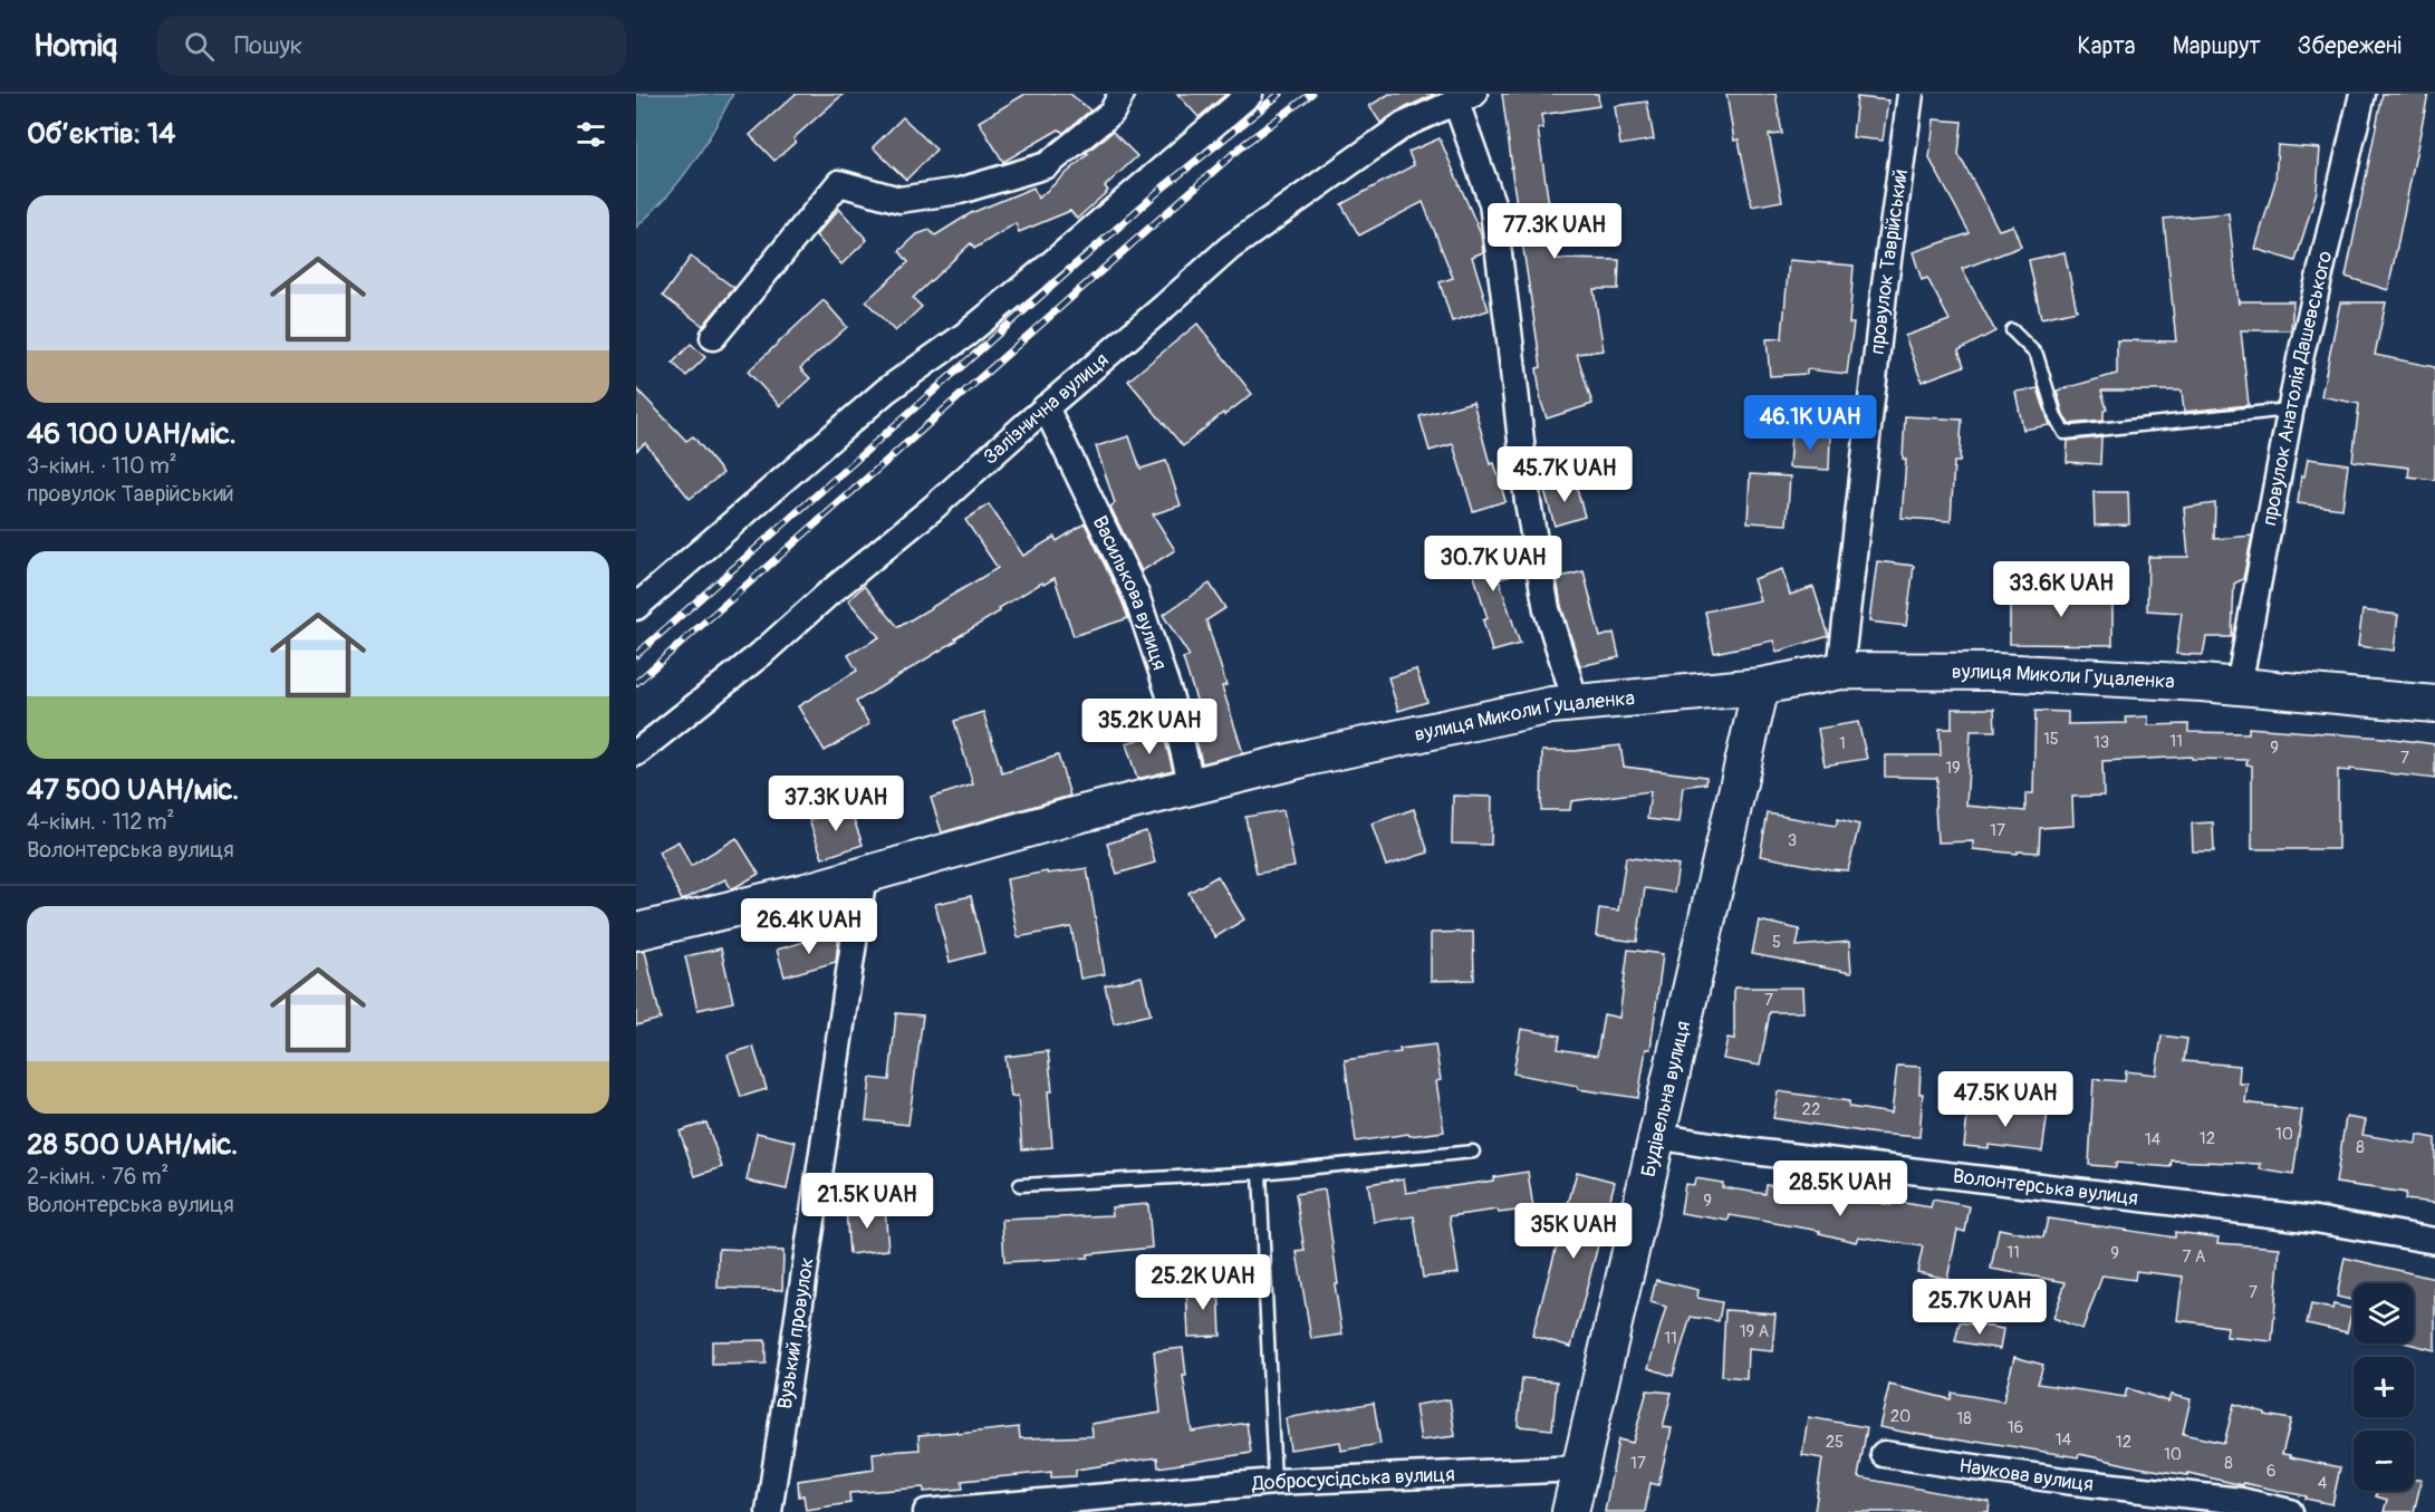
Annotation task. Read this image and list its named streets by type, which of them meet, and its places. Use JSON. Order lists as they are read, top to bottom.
{
  "streets": {
    "street": [
      "провулок Таврійський",
      "провулок Анатолія Дашевського",
      "Залізнична вулиця",
      "Василькова вулиця",
      "вулиця Миколи Гуцаленка",
      "Будівельна вулиця",
      "Волонтерська вулиця",
      "Вузький провулок",
      "Наукова вулиця",
      "Добросусідська вулиця"
    ]
  },
  "crossings": [
    ["провулок Таврійський", "вулиця Миколи Гуцаленка"],
    ["провулок Анатолія Дашевського", "вулиця Миколи Гуцаленка"],
    ["Залізнична вулиця", "Василькова вулиця"],
    ["Василькова вулиця", "вулиця Миколи Гуцаленка"],
    ["вулиця Миколи Гуцаленка", "Будівельна вулиця"],
    ["вулиця Миколи Гуцаленка", "Вузький провулок"],
    ["Будівельна вулиця", "Волонтерська вулиця"],
    ["Будівельна вулиця", "Добросусідська вулиця"]
  ],
  "house_numbers": [
    "15",
    "11",
    "13",
    "1",
    "9",
    "7",
    "19",
    "17",
    "3",
    "5",
    "7",
    "22",
    "10",
    "12",
    "14",
    "8",
    "9",
    "11",
    "9",
    "7 А",
    "7",
    "19 А",
    "11",
    "20",
    "18",
    "16",
    "14",
    "25",
    "12",
    "10",
    "17",
    "8",
    "6",
    "4"
  ],
  "page": {
    "header": "Homiq",
    "search": "Пошук",
    "nav": ["Карта", "Маршрут", "Збережені"],
    "heading": "Об’єктів: 14",
    "list": [
      {
        "name": "46 100 UAH/міс.",
        "note": "3-кімн. · 110 m² · провулок Таврійський"
      },
      {
        "name": "47 500 UAH/міс.",
        "note": "4-кімн. · 112 m² · Волонтерська вулиця"
      },
      {
        "name": "28 500 UAH/міс.",
        "note": "2-кімн. · 76 m² · Волонтерська вулиця"
      }
    ],
    "price": [
      "77.3K UAH",
      "46.1K UAH",
      "45.7K UAH",
      "30.7K UAH",
      "33.6K UAH",
      "35.2K UAH",
      "37.3K UAH",
      "26.4K UAH",
      "47.5K UAH",
      "28.5K UAH",
      "21.5K UAH",
      "35K UAH",
      "25.2K UAH",
      "25.7K UAH"
    ],
    "map_buttons": ["+", "−"]
  }
}
